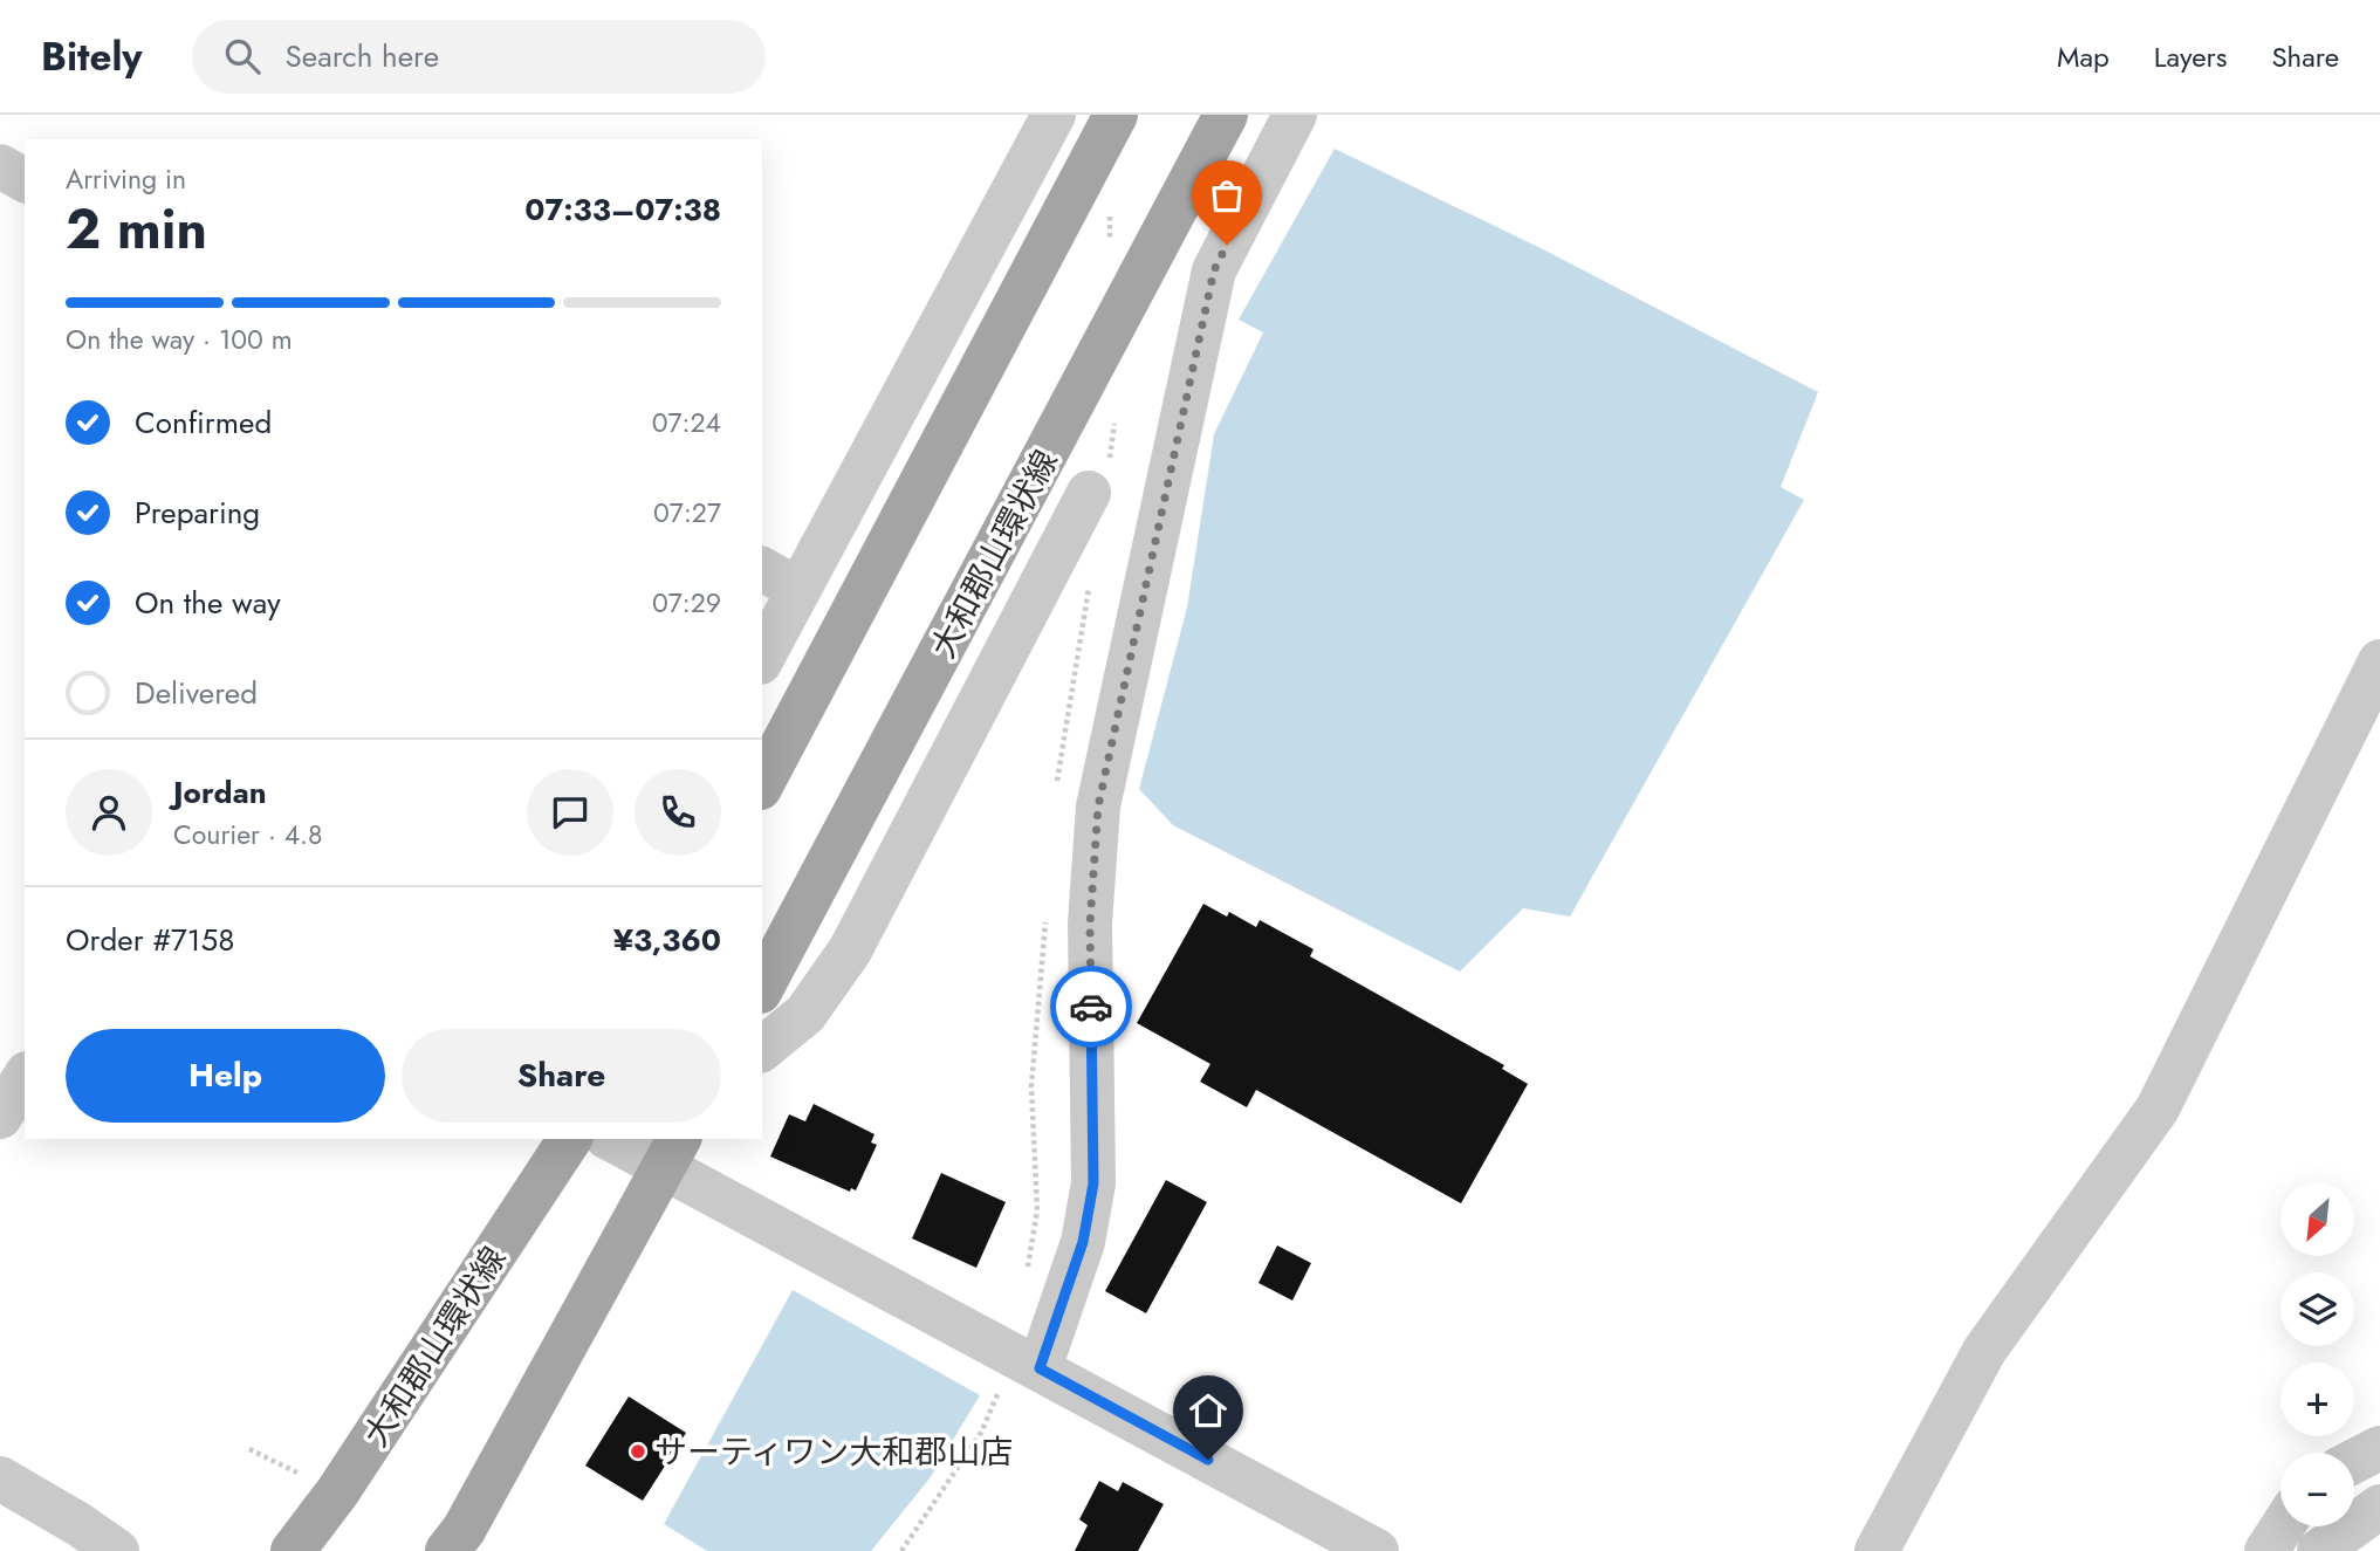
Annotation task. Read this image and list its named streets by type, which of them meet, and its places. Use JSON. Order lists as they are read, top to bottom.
{
  "streets": {
    "main road": ["大和郡山環状線"]
  },
  "places": ["サーティワン大和郡山店"],
  "north": "bottom left",
  "page": {
    "header": "Bitely",
    "search": "Search here",
    "nav": ["Map", "Layers", "Share"],
    "heading": ["2 min", "Arriving in", "07:33–07:38"],
    "panel": [
      "Jordan",
      "Courier · 4.8",
      "Order #7158",
      "¥3,360"
    ],
    "bar": "On the way · 100 m",
    "list": [
      ["Confirmed", "07:24"],
      ["Preparing", "07:27"],
      ["On the way", "07:29"],
      "Delivered"
    ],
    "buttons": ["Help", "Share"],
    "map_buttons": ["+", "−"]
  }
}
